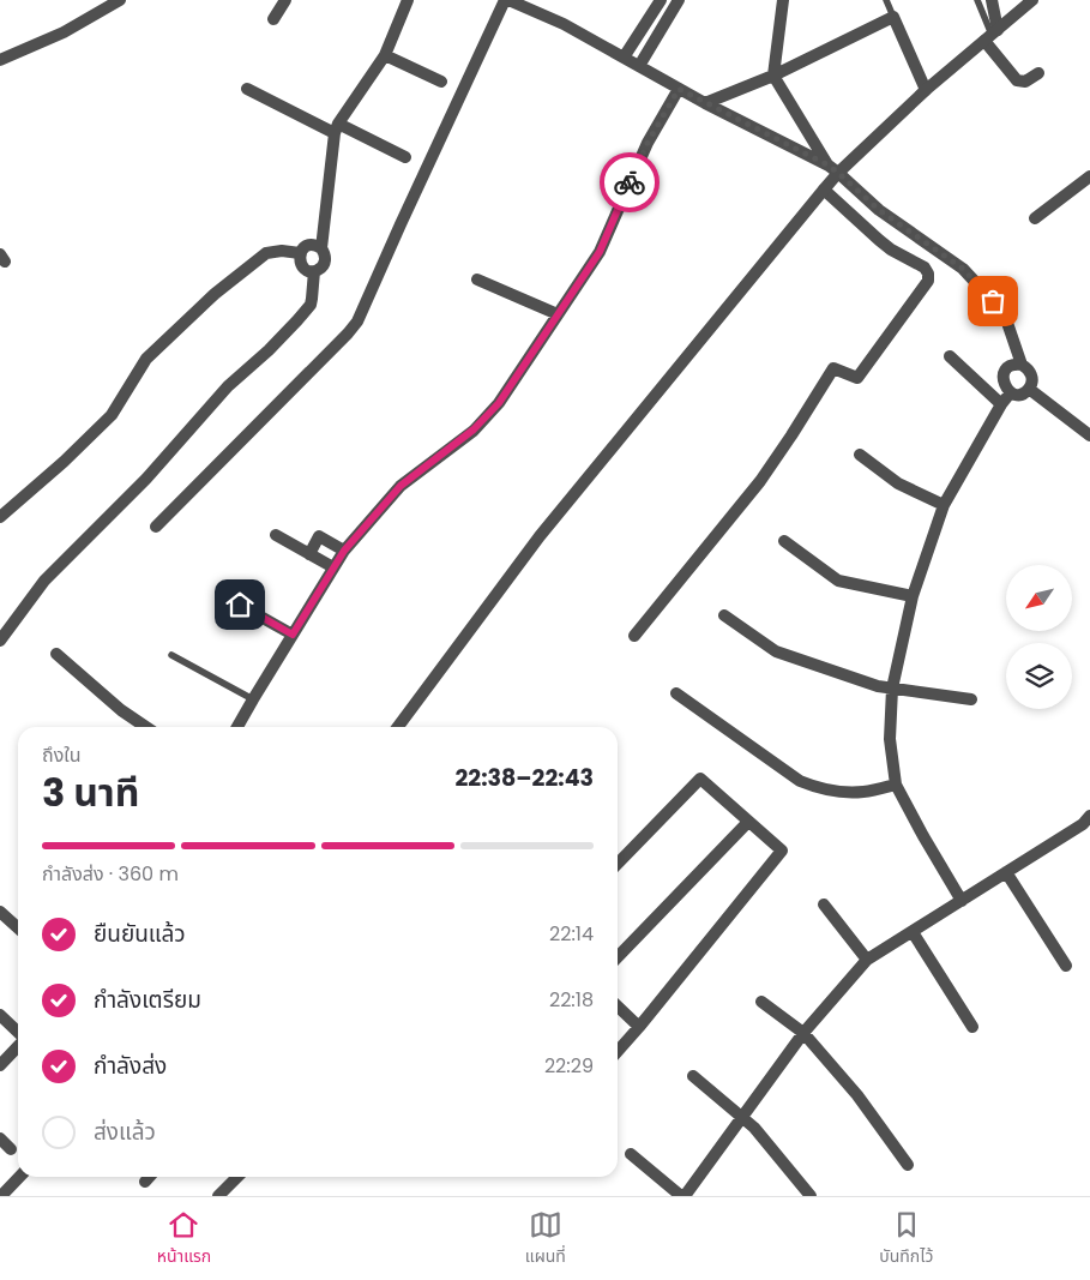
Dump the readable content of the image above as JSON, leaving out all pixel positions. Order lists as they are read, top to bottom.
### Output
{
  "north": "bottom left",
  "page": {
    "heading": ["3 นาที", "ถึงใน", "22:38–22:43"],
    "bar": "กำลังส่ง · 360 m",
    "list": [
      ["ยืนยันแล้ว", "22:14"],
      ["กำลังเตรียม", "22:18"],
      ["กำลังส่ง", "22:29"],
      "ส่งแล้ว"
    ],
    "tabs": ["หน้าแรก", "แผนที่", "บันทึกไว้"]
  }
}
